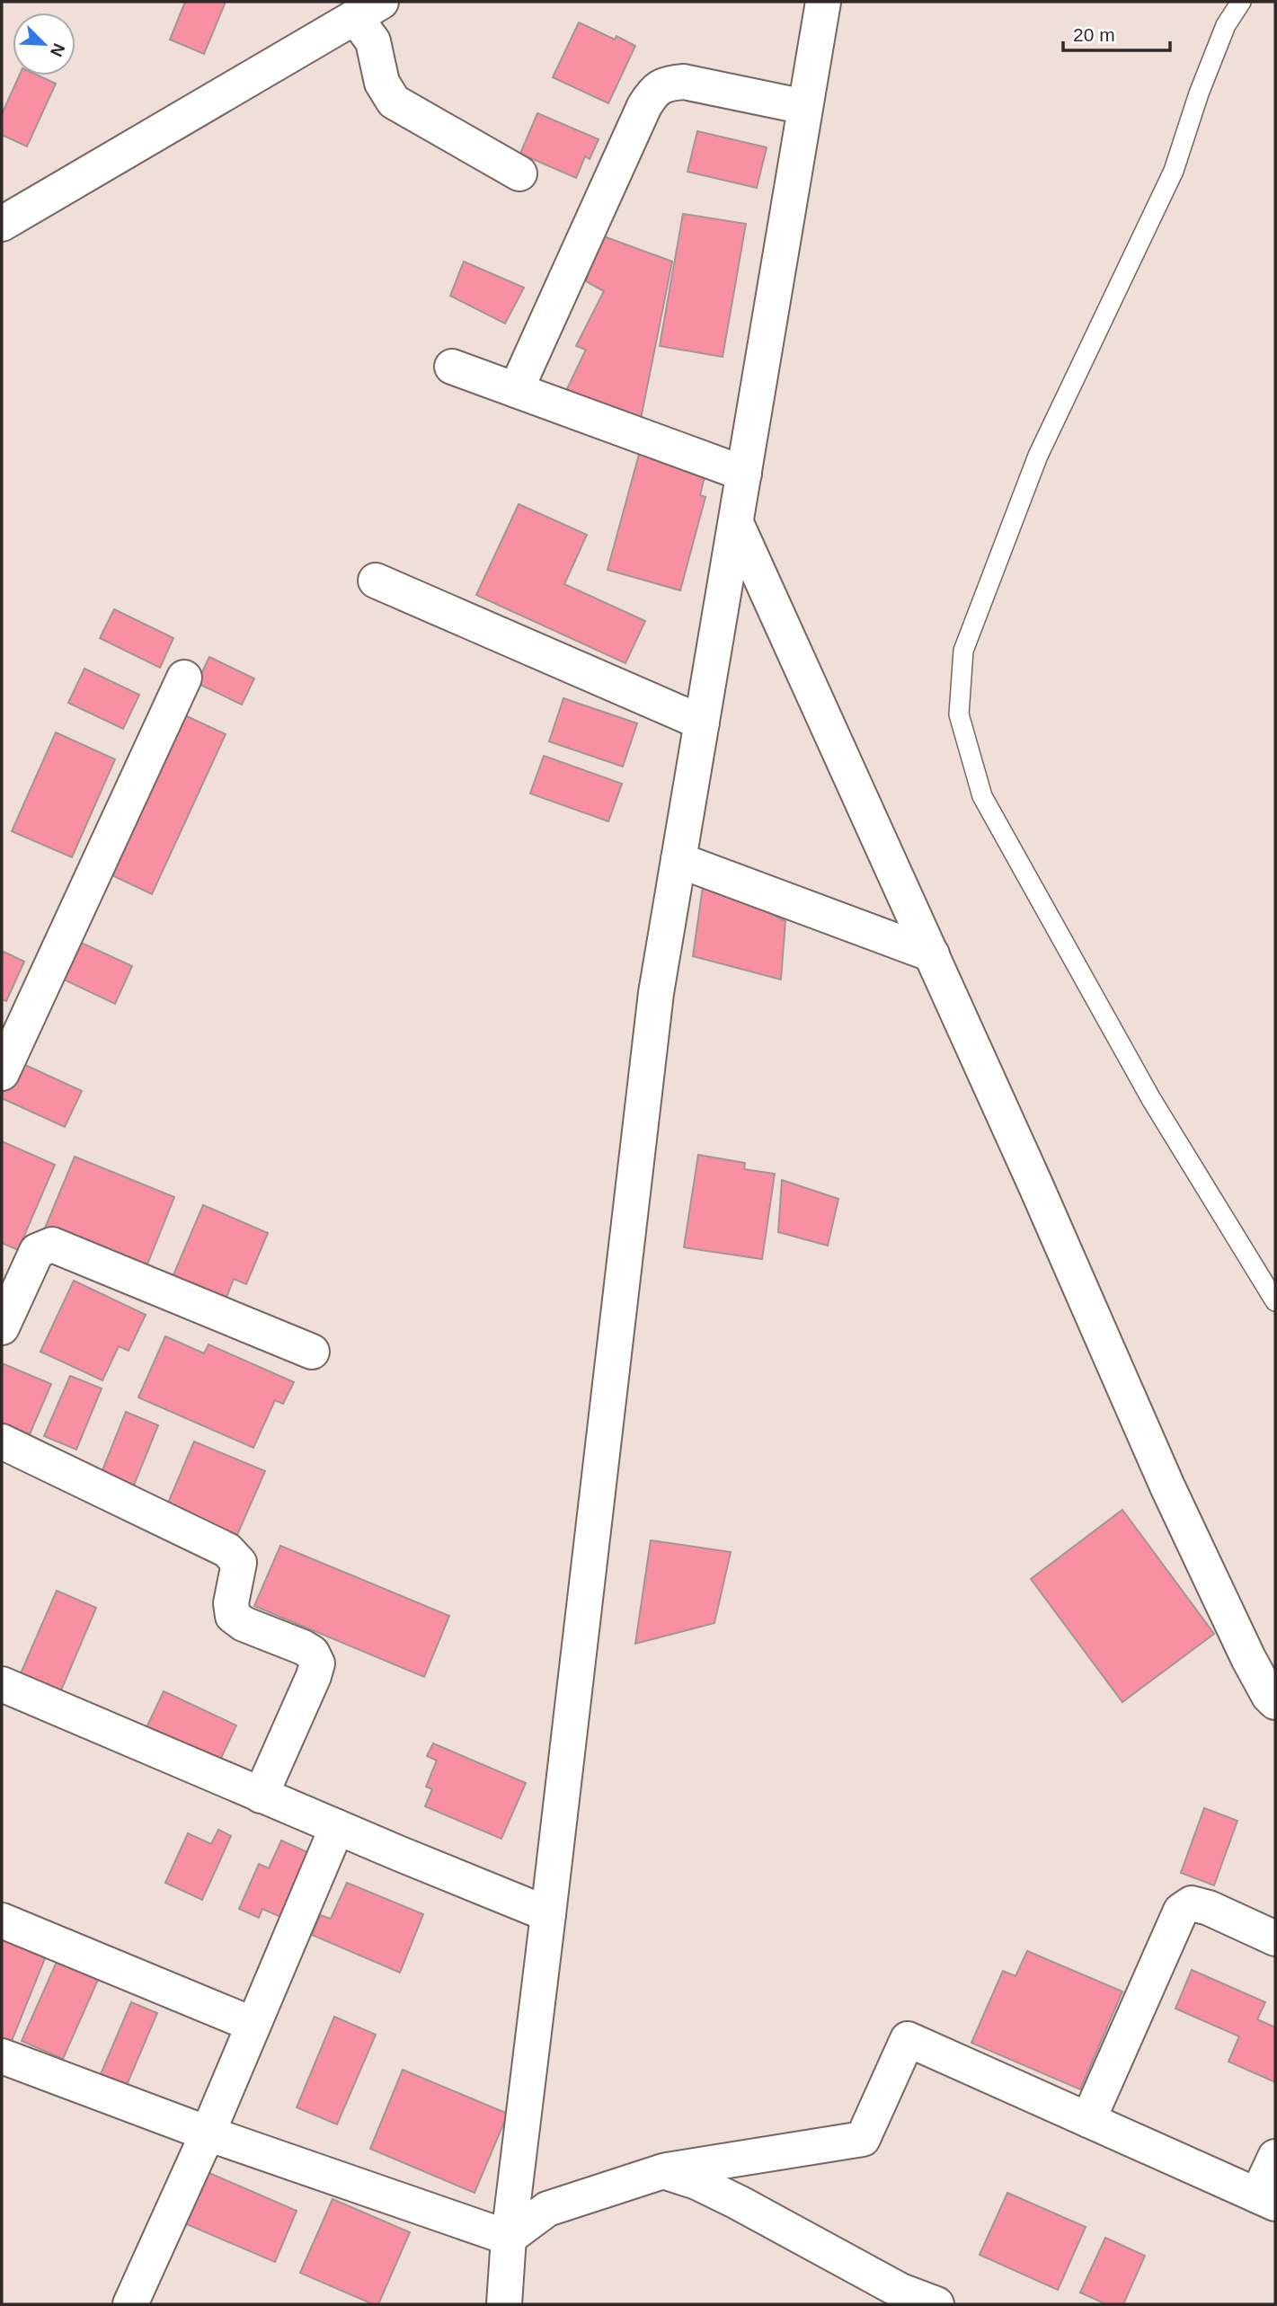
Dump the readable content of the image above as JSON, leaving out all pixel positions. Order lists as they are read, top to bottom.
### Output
{
  "scale_bar": "20 m",
  "north": "bottom right"
}
